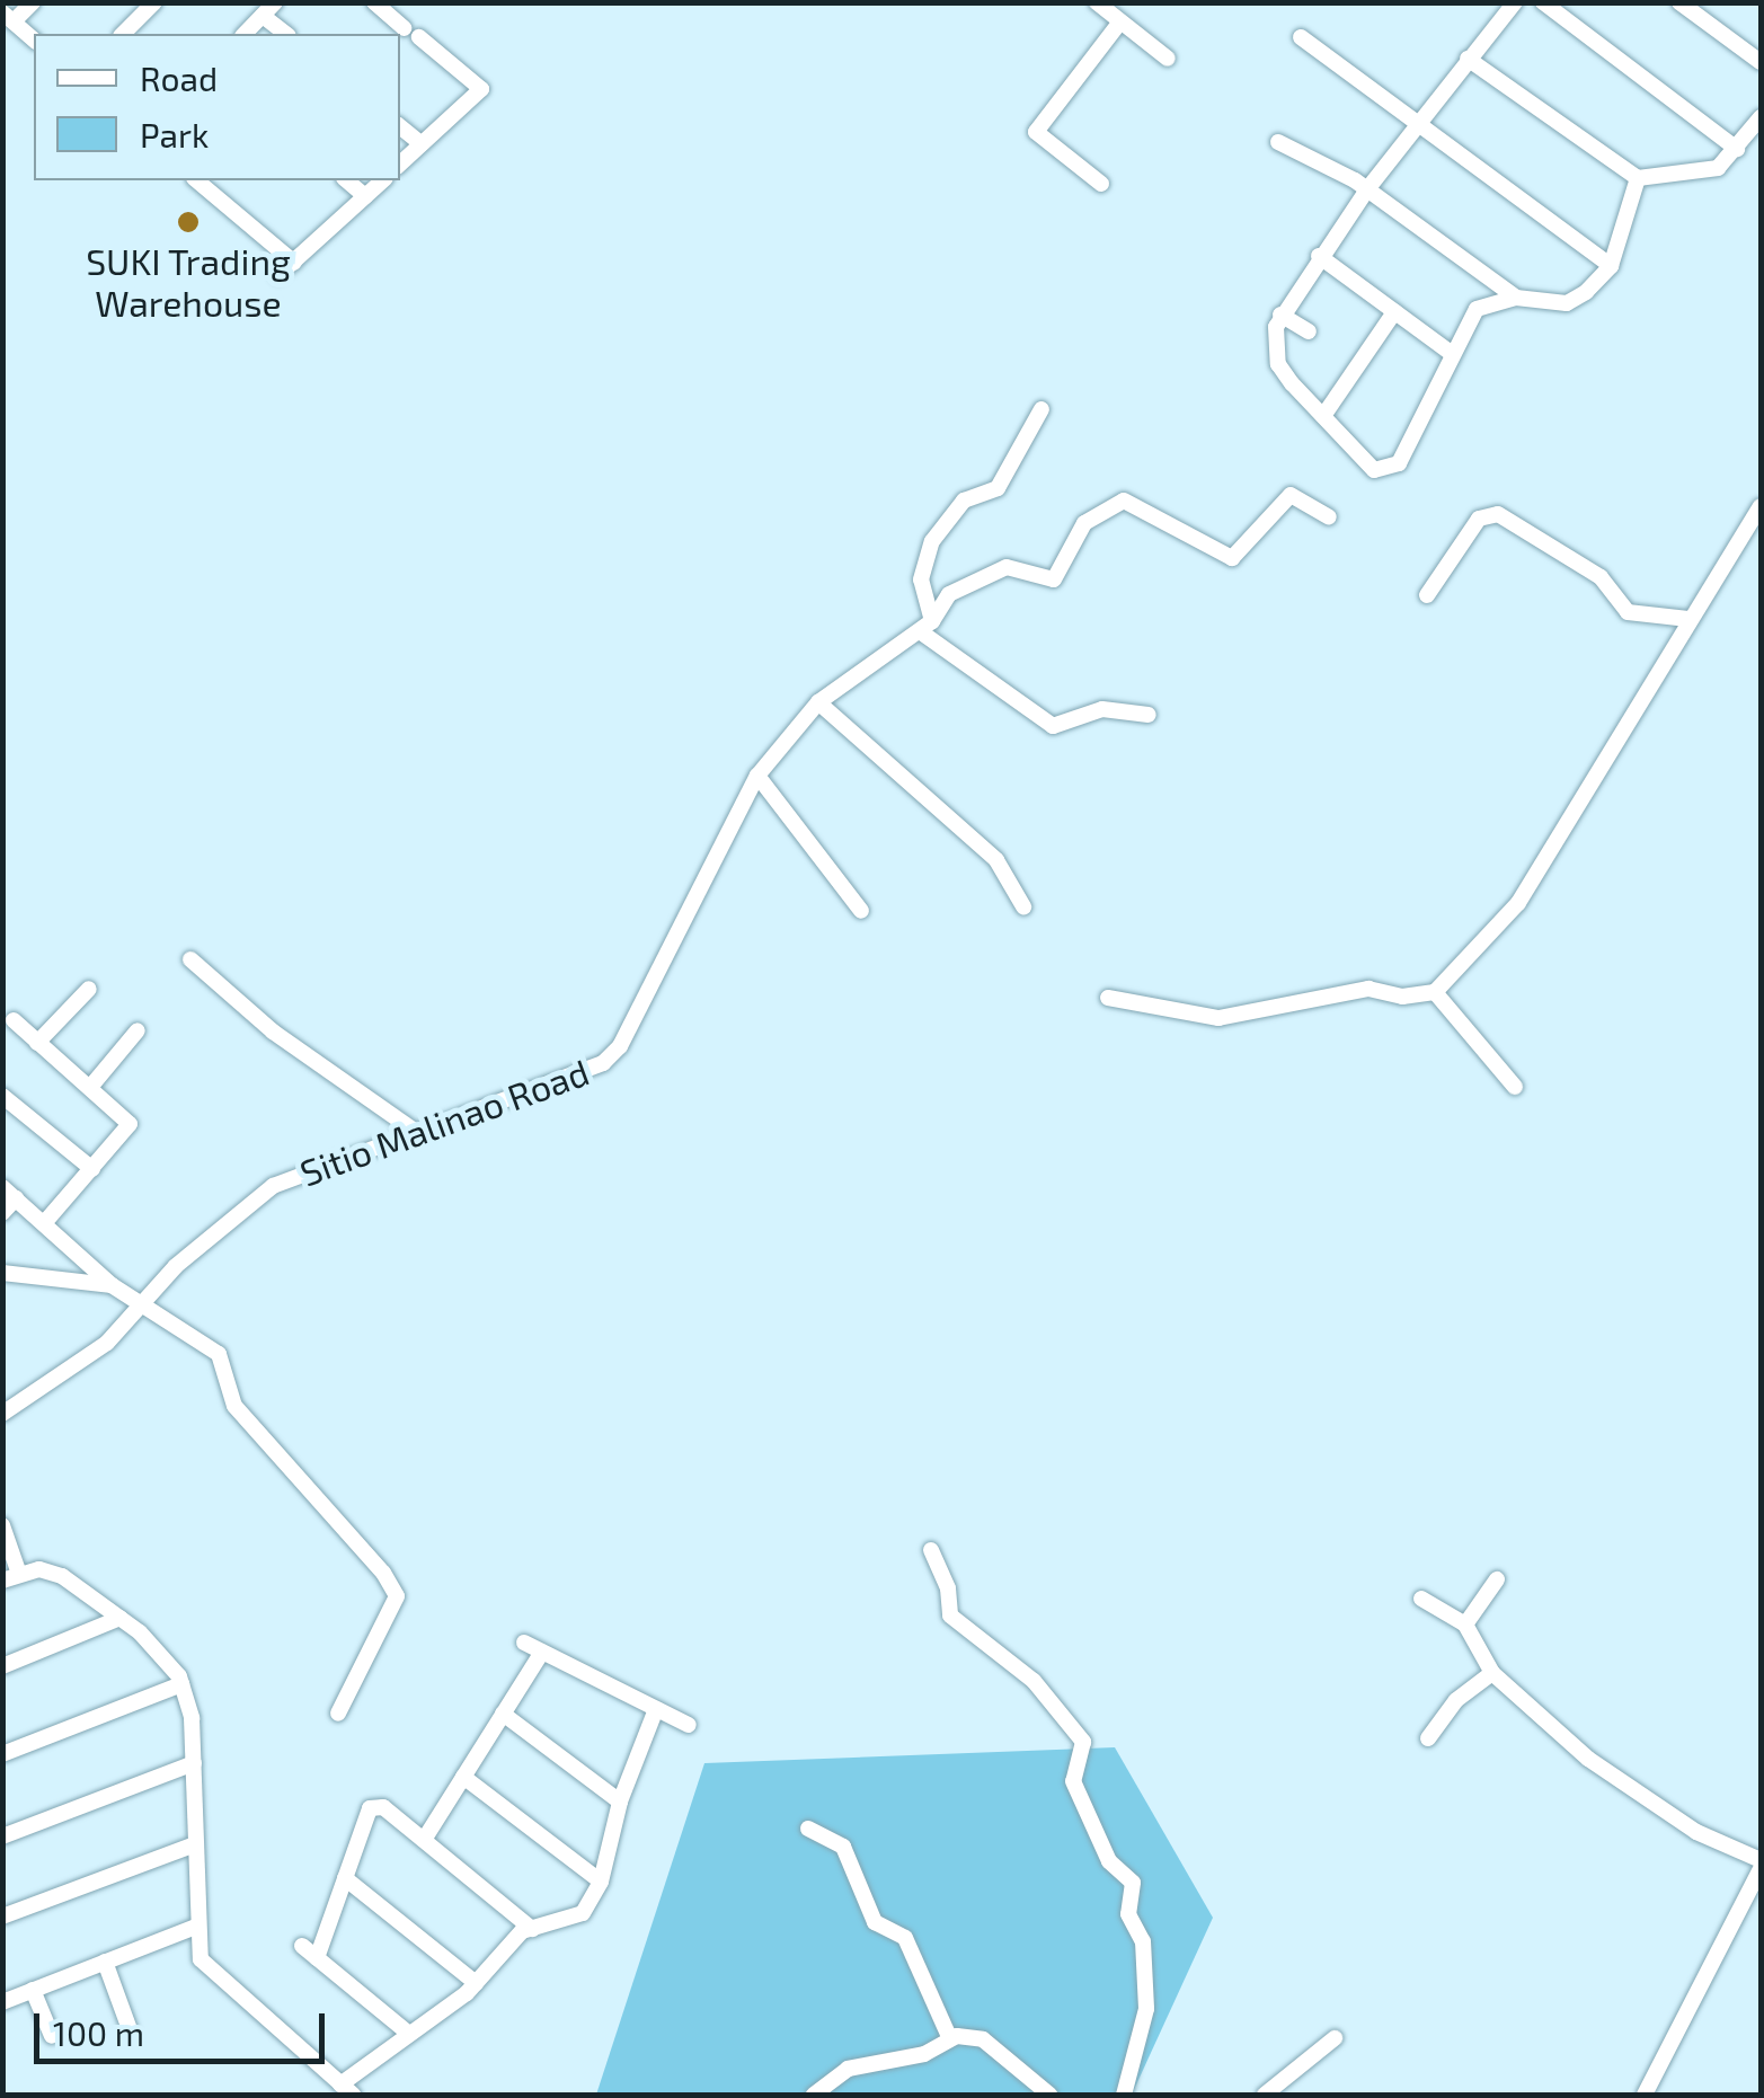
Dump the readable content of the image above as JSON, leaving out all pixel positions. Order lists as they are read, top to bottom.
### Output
{
  "streets": {
    "street": ["Sitio Malinao Road"]
  },
  "places": ["SUKI Trading Warehouse"],
  "legend": ["Road", "Park"],
  "scale_bar": "100 m"
}
